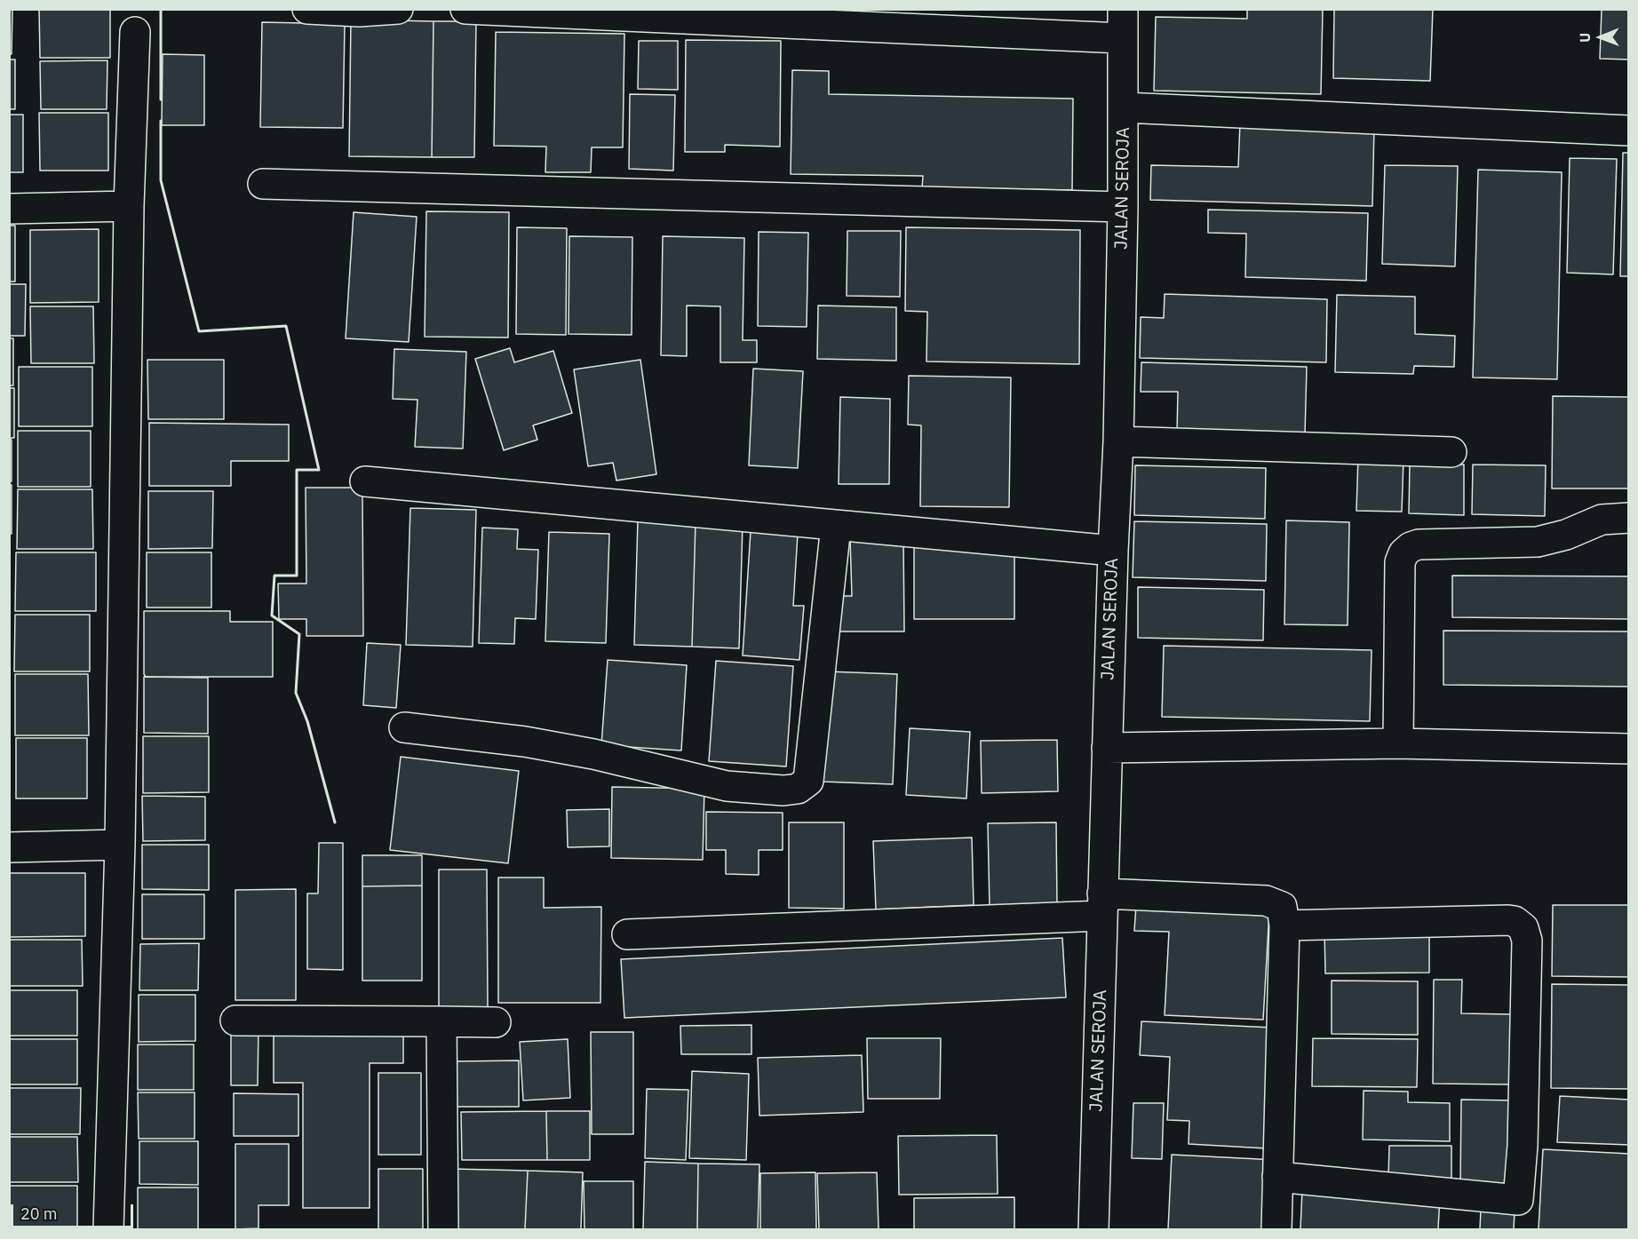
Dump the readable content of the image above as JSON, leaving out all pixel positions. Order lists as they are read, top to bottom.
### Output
{
  "streets": {
    "street": ["JALAN SEROJA"]
  },
  "scale_bar": "20 m",
  "north": "left"
}
